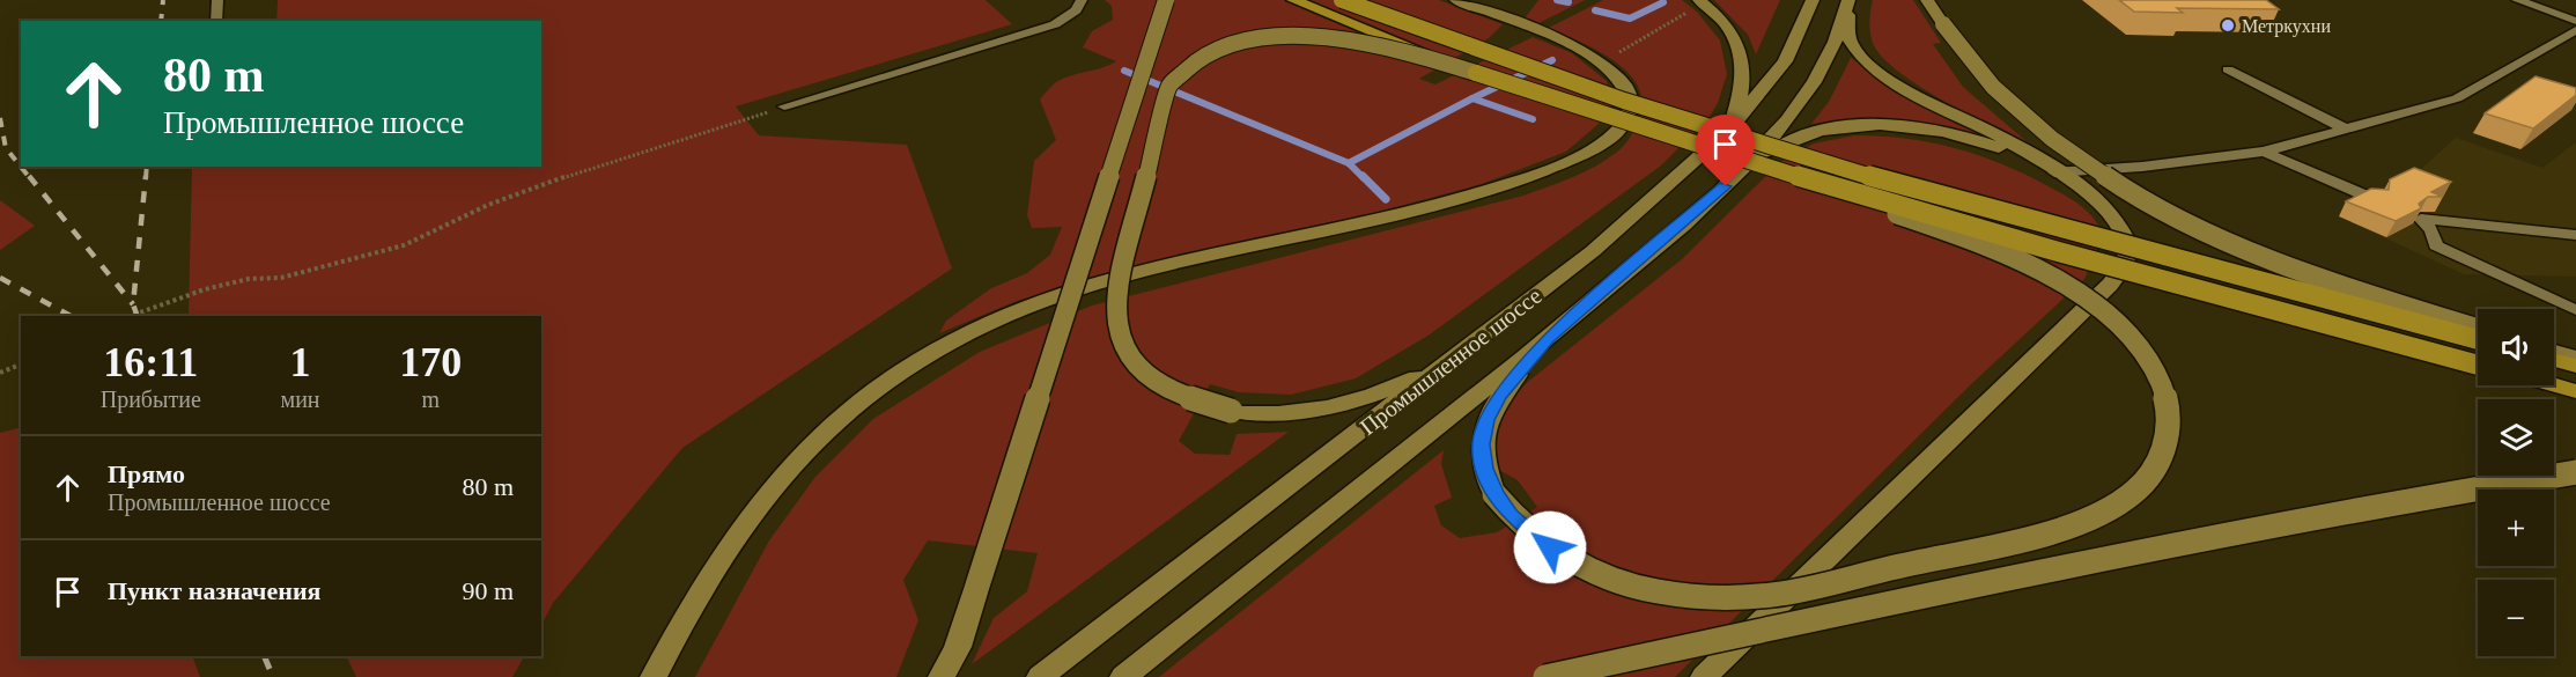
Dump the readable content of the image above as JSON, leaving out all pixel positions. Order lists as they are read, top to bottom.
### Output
{
  "streets": {
    "main road": ["Промышленное шоссе"]
  },
  "places": ["Метркухни"],
  "page": {
    "turn": ["80 m", "Промышленное шоссе"],
    "map_buttons": ["+", "−"],
    "eta": [
      "16:11",
      "Прибытие",
      "1",
      "мин",
      "170",
      "m"
    ],
    "list": [
      {
        "name": "Прямо",
        "note": "Промышленное шоссе",
        "value": "80 m"
      },
      {
        "name": "Пункт назначения",
        "value": "90 m"
      }
    ]
  }
}
